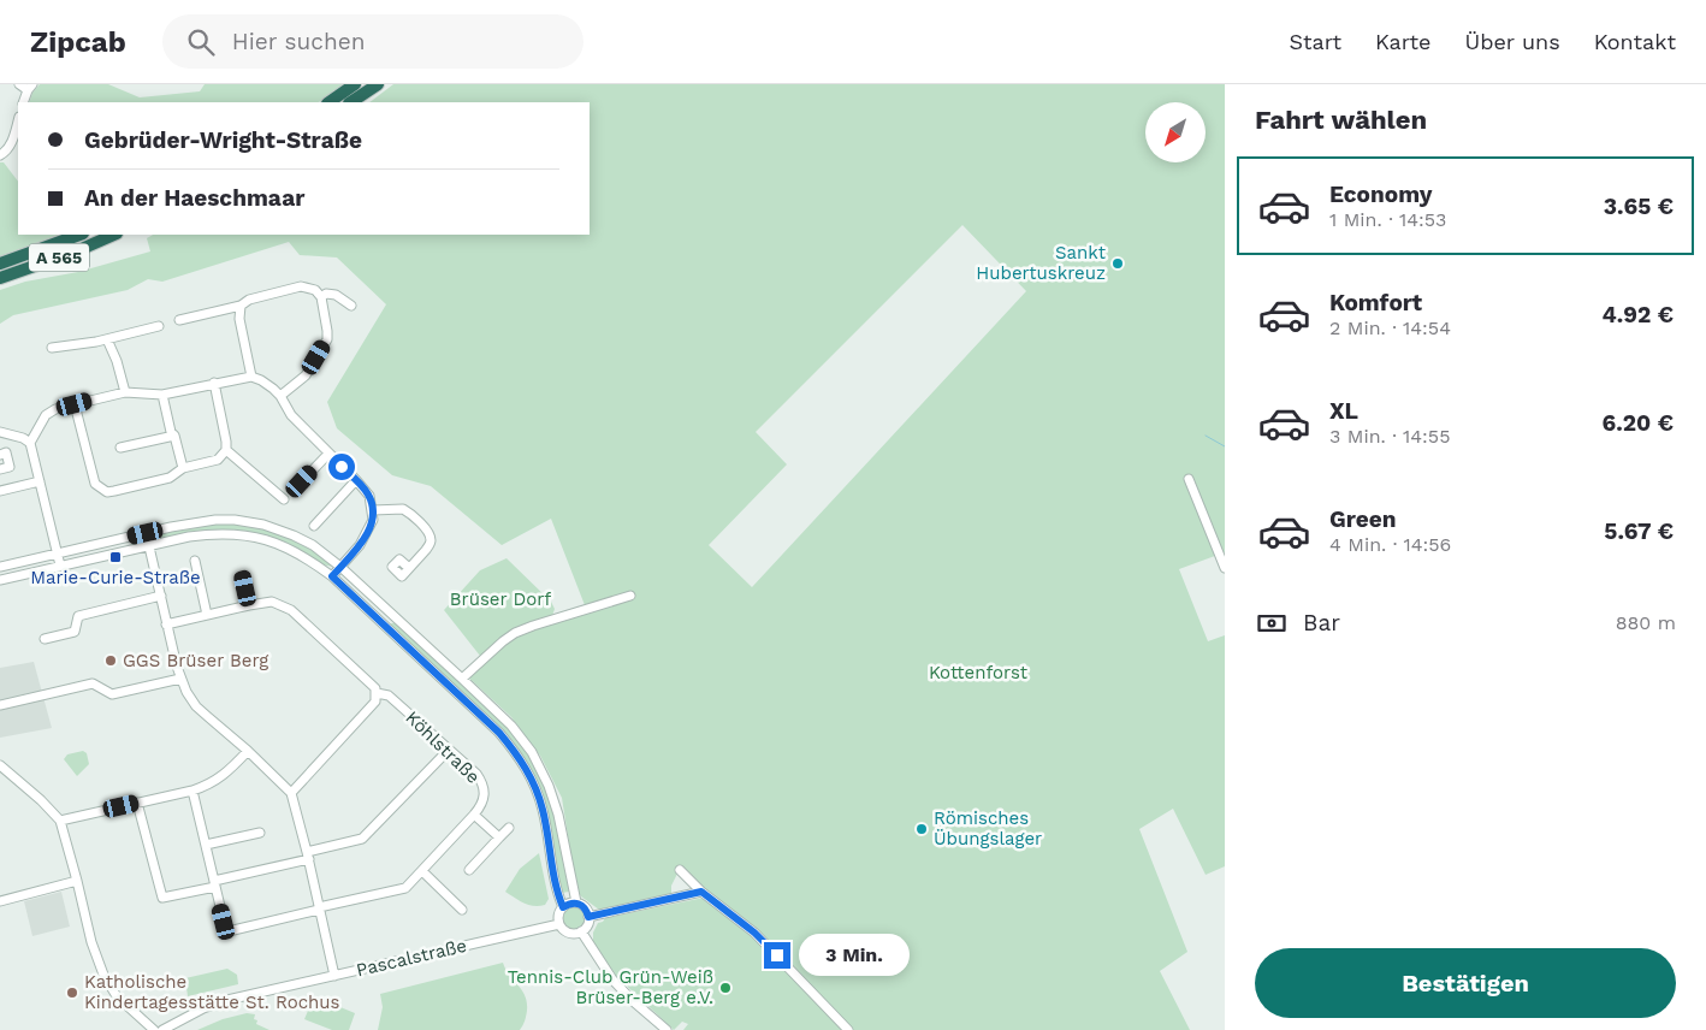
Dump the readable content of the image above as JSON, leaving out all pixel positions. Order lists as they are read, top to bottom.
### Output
{
  "streets": {
    "highway": ["A 565"],
    "street": ["Köhlstraße", "Pascalstraße"]
  },
  "parks": ["Brüser Dorf", "Kottenforst"],
  "places": {
    "other": [
      "Sankt Hubertuskreuz",
      "GGS Brüser Berg",
      "Römisches Übungslager",
      "Tennis-Club Grün-Weiß Brüser-Berg e.V.",
      "Katholische Kindertagesstätte St. Rochus"
    ],
    "transit": ["Marie-Curie-Straße"]
  },
  "north": "bottom left",
  "page": {
    "header": "Zipcab",
    "search": "Hier suchen",
    "nav": [
      "Start",
      "Karte",
      "Über uns",
      "Kontakt"
    ],
    "heading": "Fahrt wählen",
    "banner": ["Gebrüder-Wright-Straße", "An der Haeschmaar"],
    "list": [
      {
        "name": "Economy",
        "note": "1 Min. · 14:53",
        "value": "3.65 €"
      },
      {
        "name": "Komfort",
        "note": "2 Min. · 14:54",
        "value": "4.92 €"
      },
      {
        "name": "XL",
        "note": "3 Min. · 14:55",
        "value": "6.20 €"
      },
      {
        "name": "Green",
        "note": "4 Min. · 14:56",
        "value": "5.67 €"
      }
    ],
    "pay": ["Bar", "880 m"],
    "bubble": "3 Min.",
    "buttons": "Bestätigen"
  }
}
